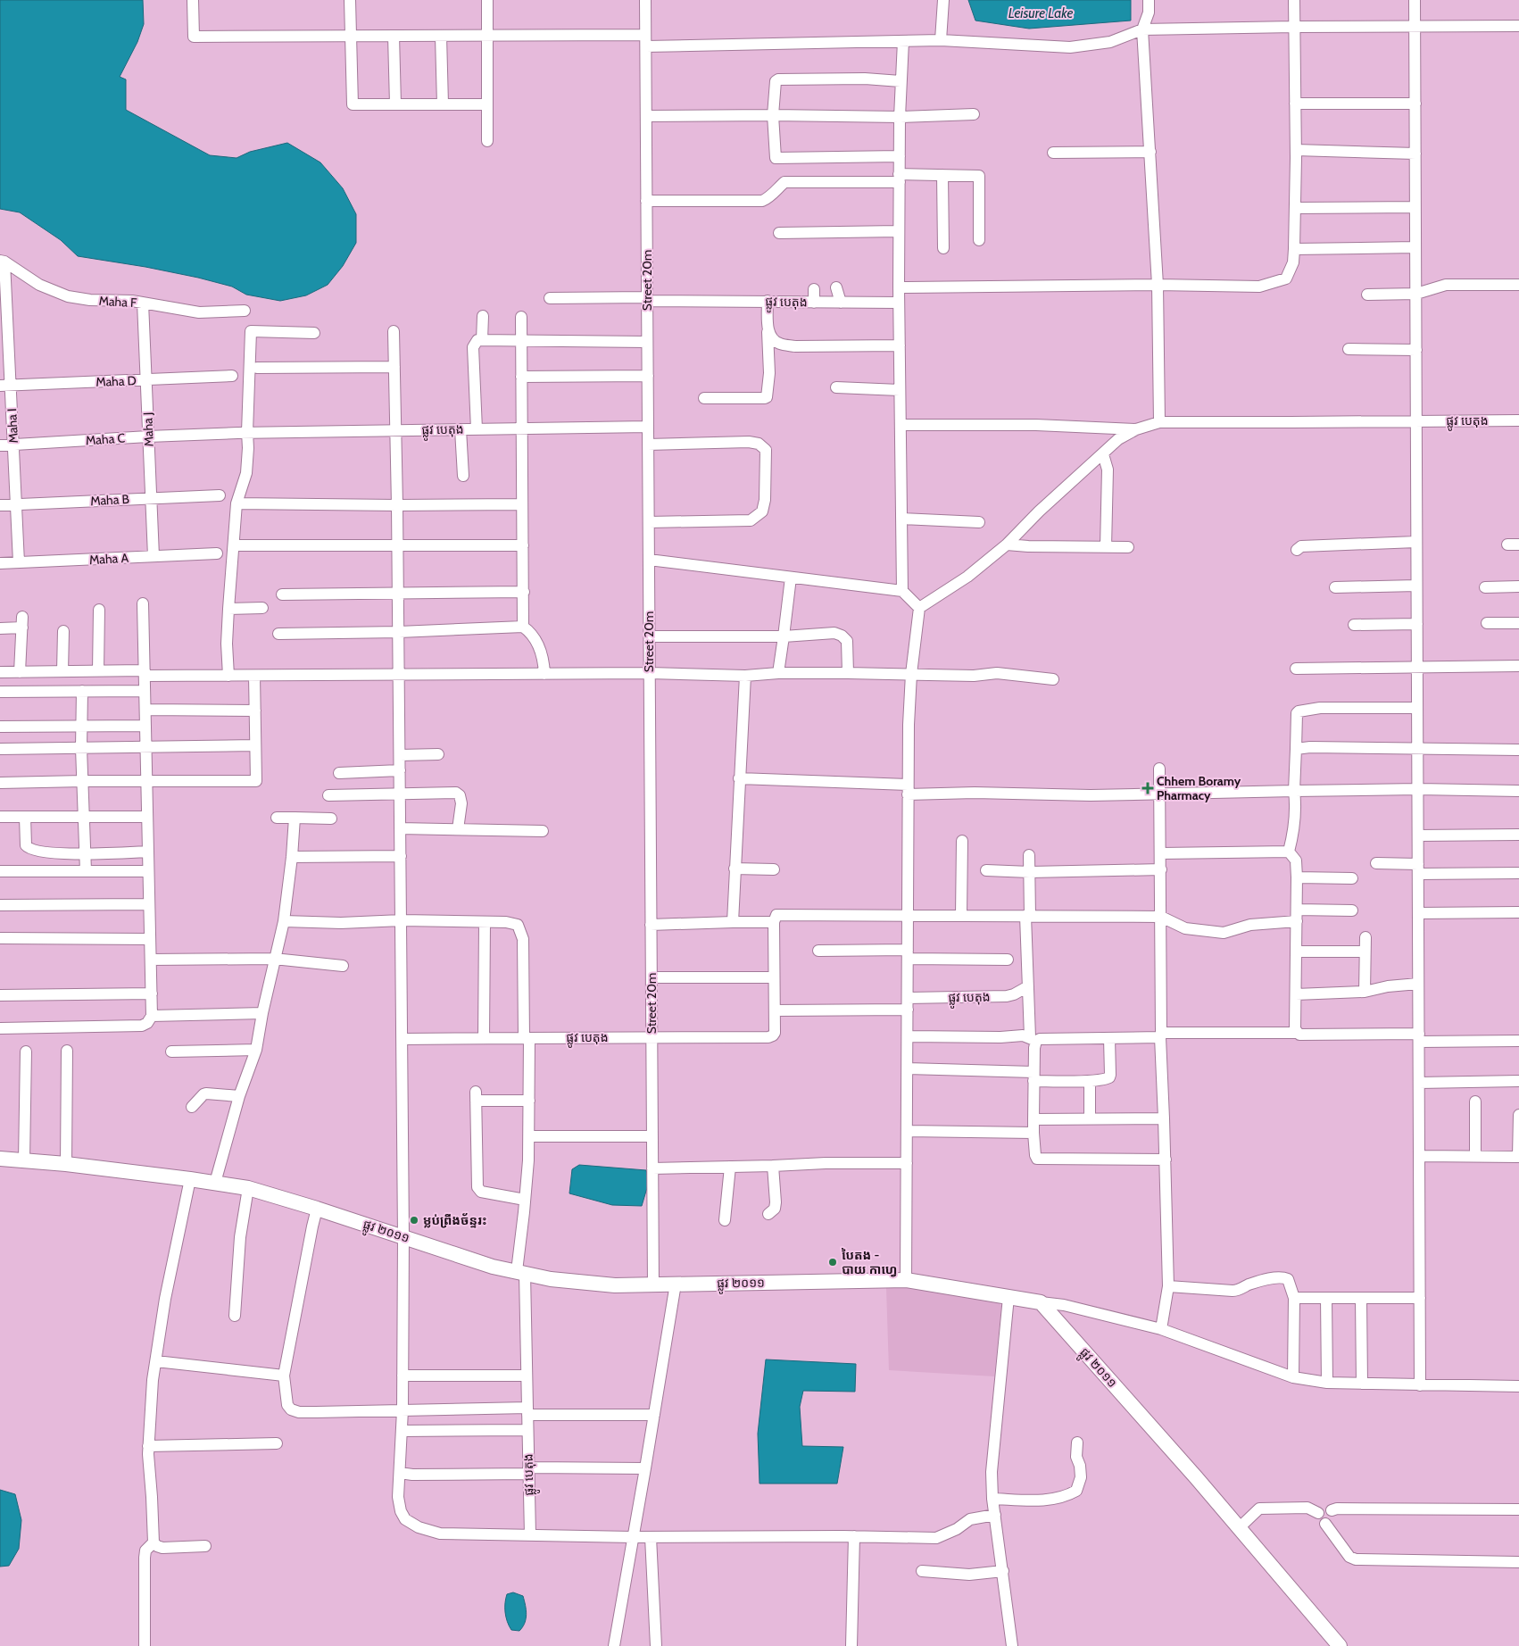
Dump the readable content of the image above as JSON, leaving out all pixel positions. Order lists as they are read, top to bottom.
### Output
{
  "streets": {
    "main road": ["ផ្លូវ ២០១១"],
    "street": [
      "Street 20m",
      "Maha F",
      "ផ្លូវ បេតុង",
      "Maha D",
      "Maha I",
      "Maha J",
      "Maha C",
      "Maha B",
      "Maha A"
    ]
  },
  "crossings": [
    ["Street 20m", "ផ្លូវ បេតុង"],
    ["Street 20m", "ផ្លូវ ២០១១"],
    ["Maha F", "Maha I"],
    ["Maha F", "Maha J"],
    ["ផ្លូវ បេតុង", "Maha C"],
    ["ផ្លូវ បេតុង", "ផ្លូវ ២០១១"],
    ["Maha D", "Maha I"],
    ["Maha D", "Maha J"],
    ["Maha I", "Maha C"],
    ["Maha I", "Maha B"],
    ["Maha I", "Maha A"],
    ["Maha J", "Maha C"],
    ["Maha J", "Maha B"],
    ["Maha J", "Maha A"]
  ],
  "water": ["Leisure Lake"],
  "places": {
    "health": ["Chhem Boramy Pharmacy"],
    "other": ["ម្លប់ព្រីងច័ន្ទរះ", "បៃតង - បាយ កាហ្វេ"]
  }
}
